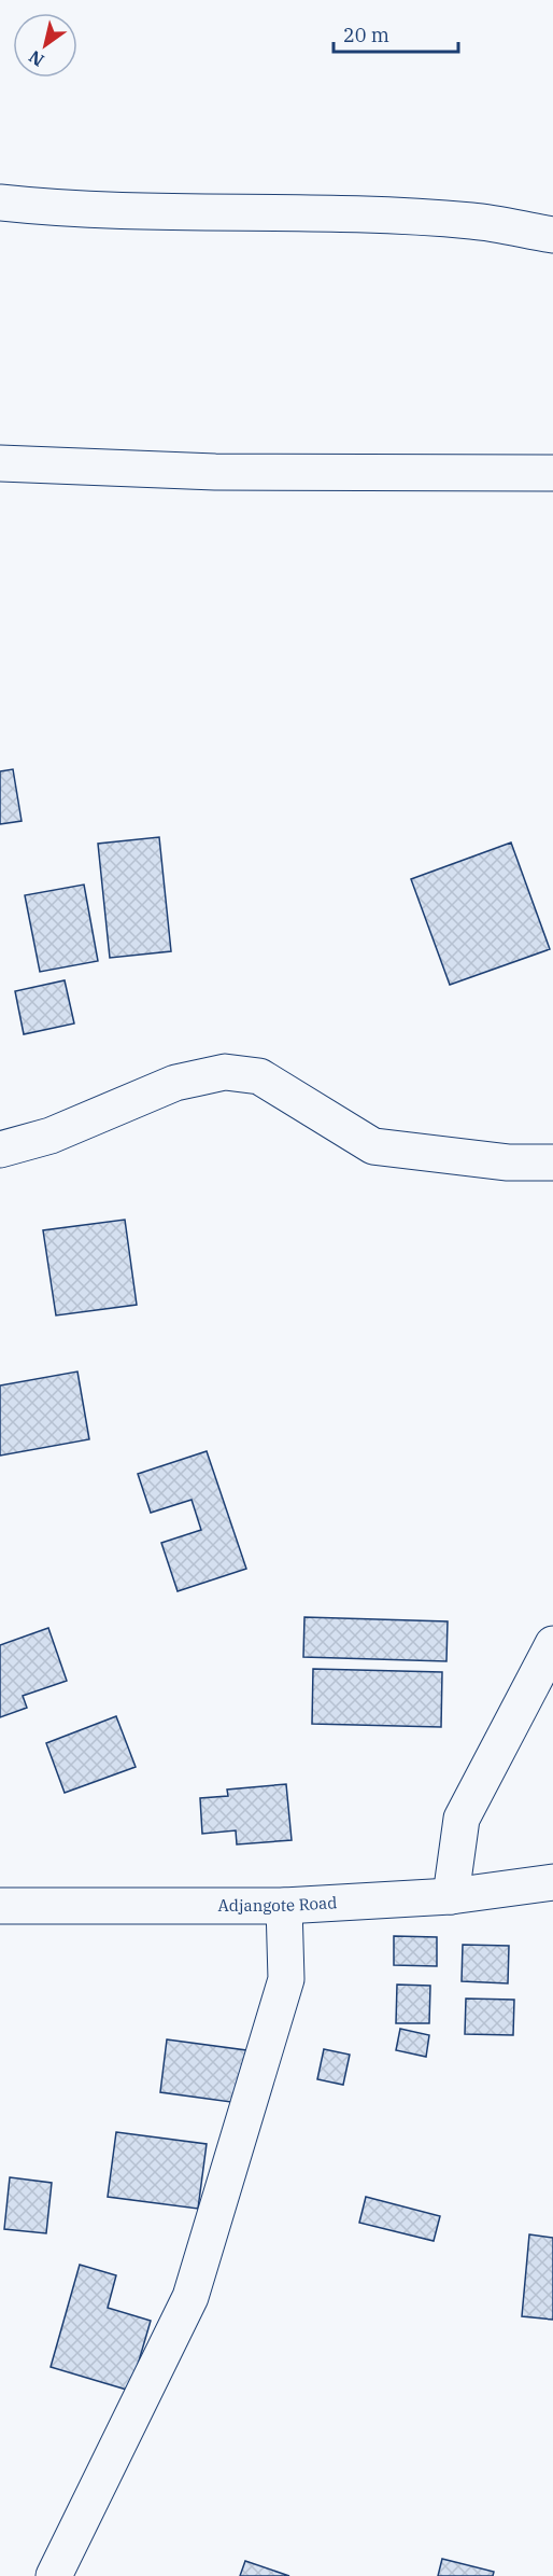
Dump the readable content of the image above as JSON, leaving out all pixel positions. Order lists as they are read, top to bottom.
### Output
{
  "streets": {
    "street": ["Adjangote Road"]
  },
  "scale_bar": "20 m",
  "north": "bottom left"
}
